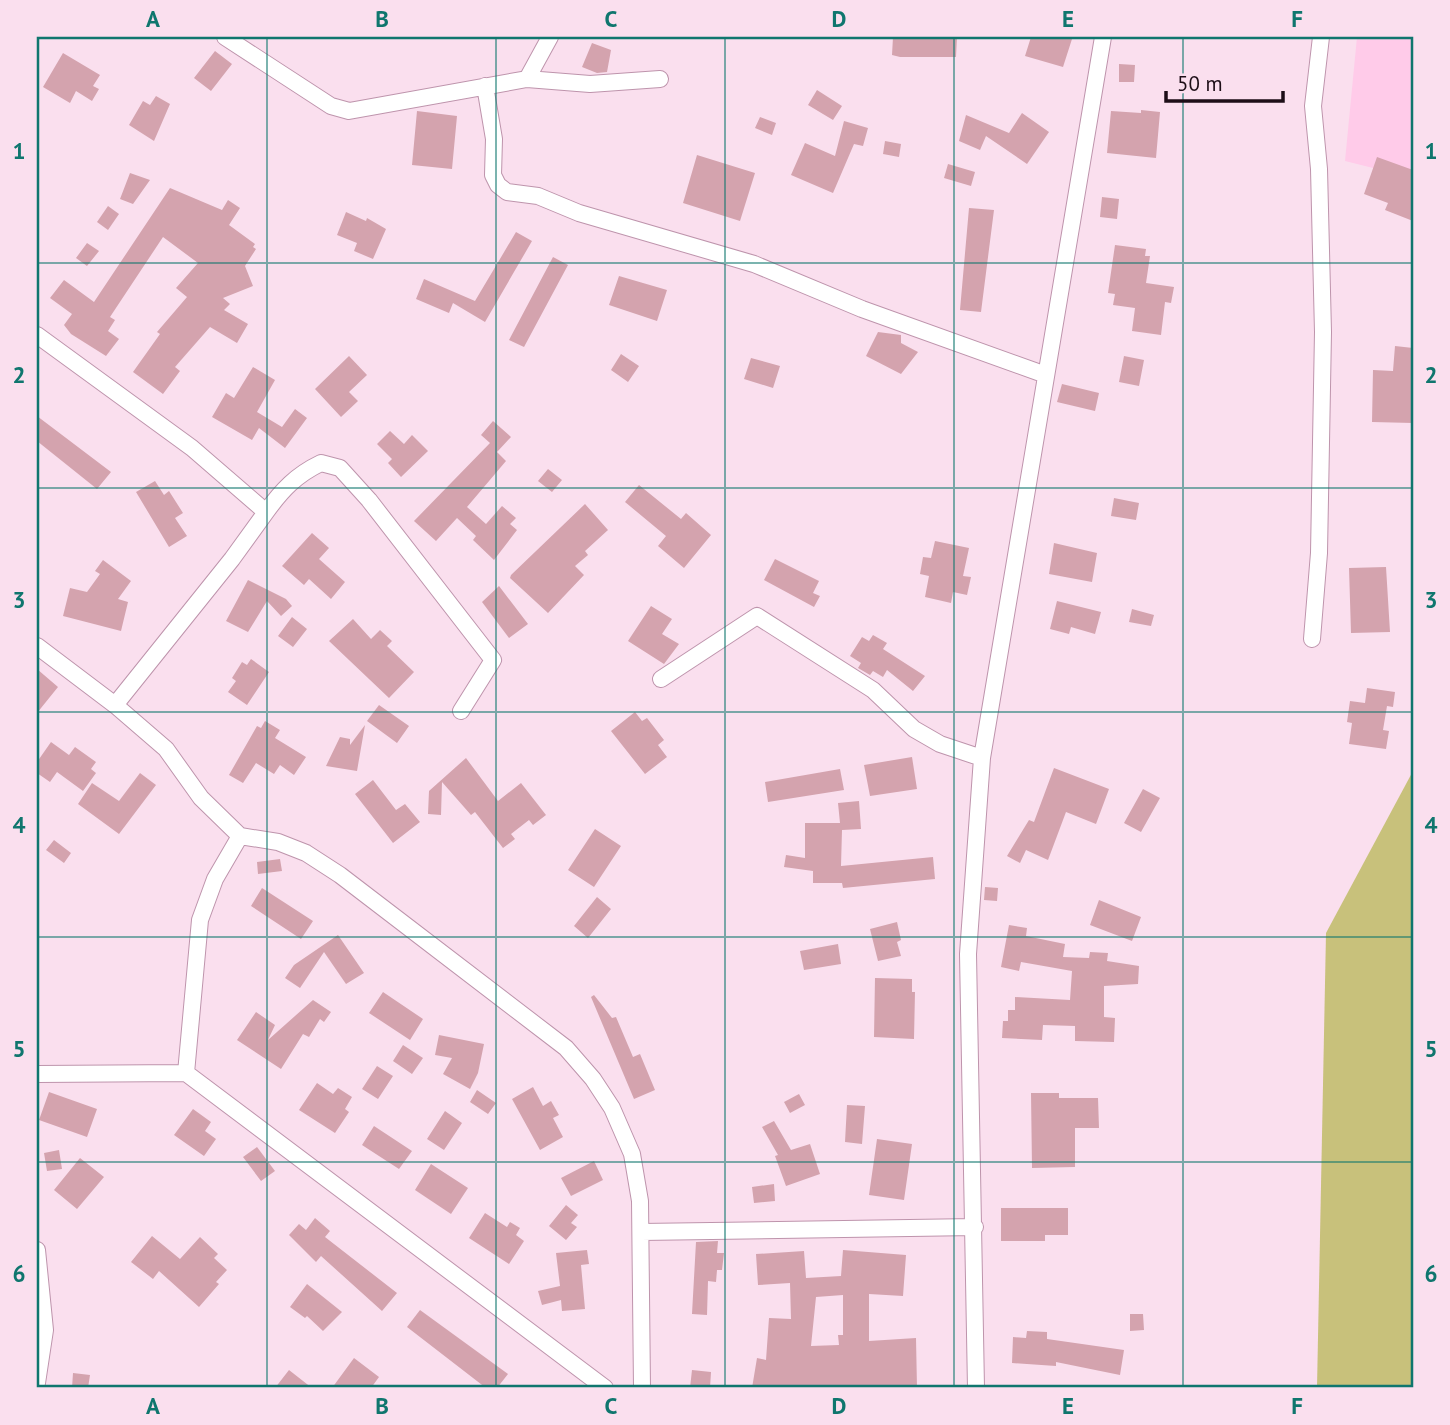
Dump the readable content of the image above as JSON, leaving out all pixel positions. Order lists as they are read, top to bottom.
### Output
{
  "scale_bar": "50 m",
  "grid": {
    "columns": [
      "A",
      "B",
      "C",
      "D",
      "E",
      "F"
    ],
    "rows": [
      "1",
      "2",
      "3",
      "4",
      "5",
      "6"
    ]
  }
}
